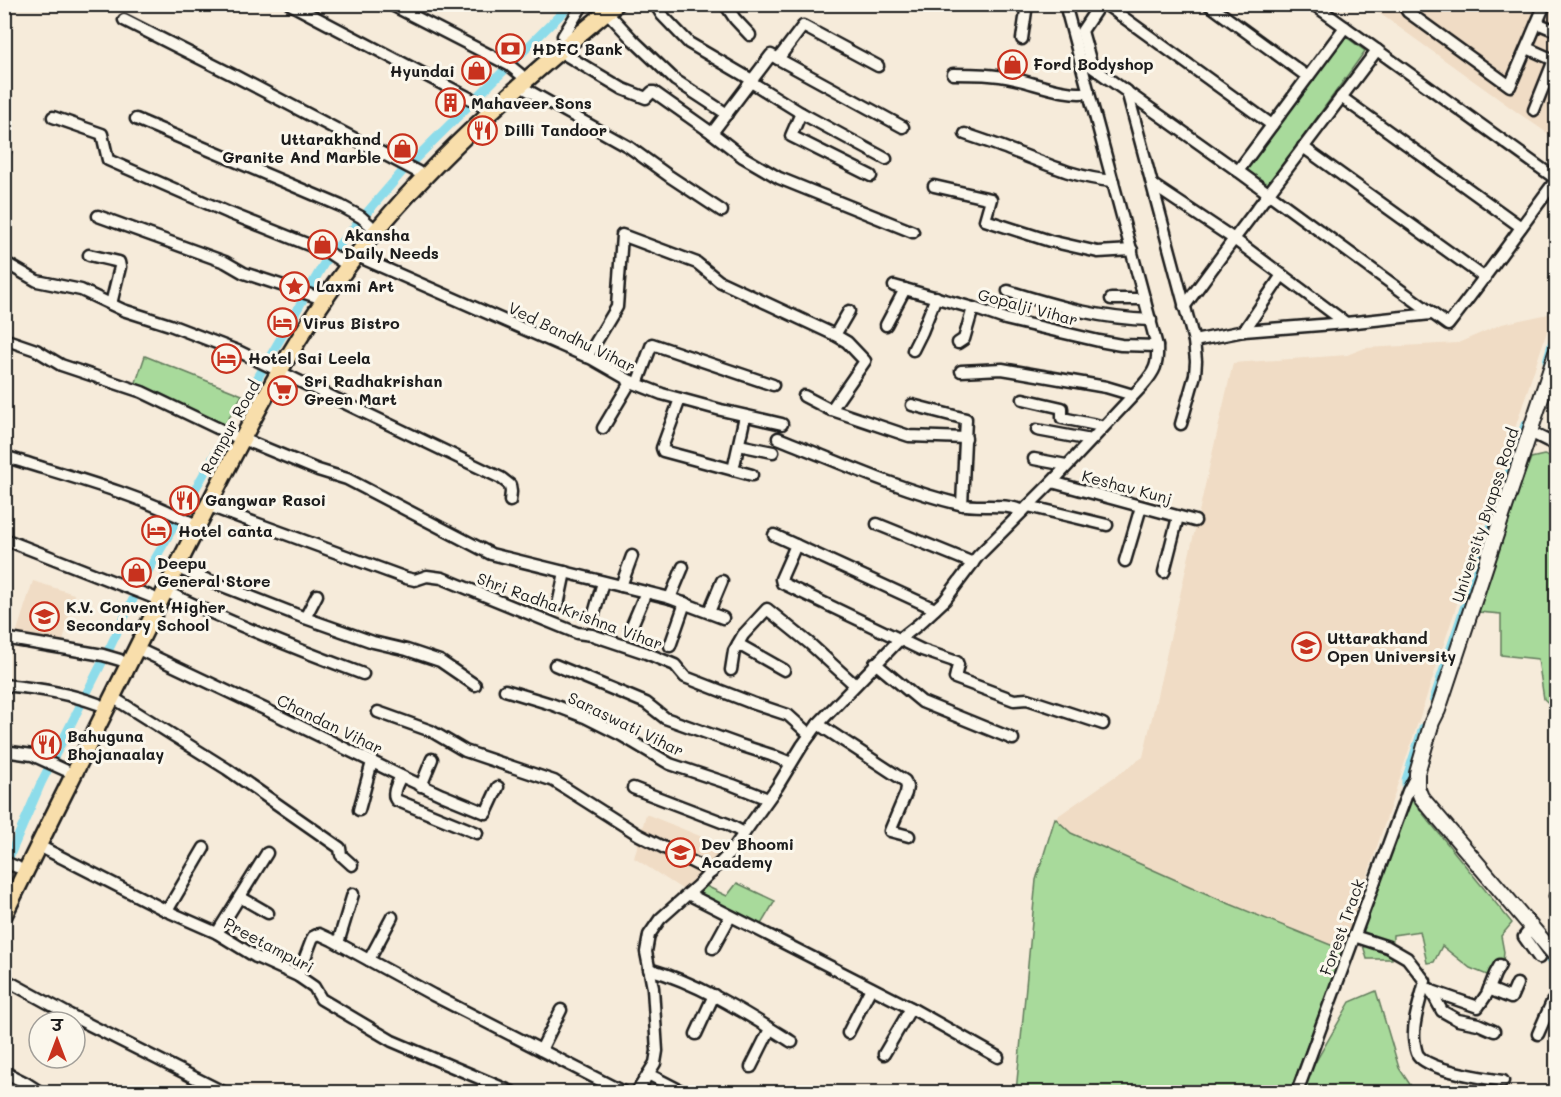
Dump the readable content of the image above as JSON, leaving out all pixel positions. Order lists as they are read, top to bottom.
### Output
{
  "streets": {
    "main road": ["Rampur Road", "University Byapss Road"],
    "street": [
      "Gopalji Vihar",
      "Ved Bandhu Vihar",
      "Keshav Kunj",
      "Shri Radha Krishna Vihar",
      "Chandan Vihar",
      "Saraswati Vihar",
      "Forest Track",
      "Preetampuri"
    ]
  },
  "crossings": [
    ["Ved Bandhu Vihar", "Rampur Road"],
    ["Rampur Road", "Shri Radha Krishna Vihar"],
    ["Rampur Road", "Chandan Vihar"],
    ["Rampur Road", "Preetampuri"],
    ["University Byapss Road", "Forest Track"]
  ],
  "places": {
    "bank": ["HDFC Bank"],
    "shop": [
      "Ford Bodyshop",
      "Hyundai",
      "Uttarakhand Granite And Marble",
      "Akansha Daily Needs",
      "Deepu General Store"
    ],
    "building": ["Mahaveer Sons"],
    "restaurant": ["Dilli Tandoor", "Gangwar Rasoi", "Bahuguna Bhojanaalay"],
    "place": ["Laxmi Art"],
    "hotel": ["Virus Bistro", "Hotel Sai Leela", "Hotel canta"],
    "supermarket": ["Sri Radhakrishan Green Mart"],
    "school or university": ["K.V. Convent Higher Secondary School", "Uttarakhand Open University", "Dev Bhoomi Academy"]
  },
  "north": "top"
}
